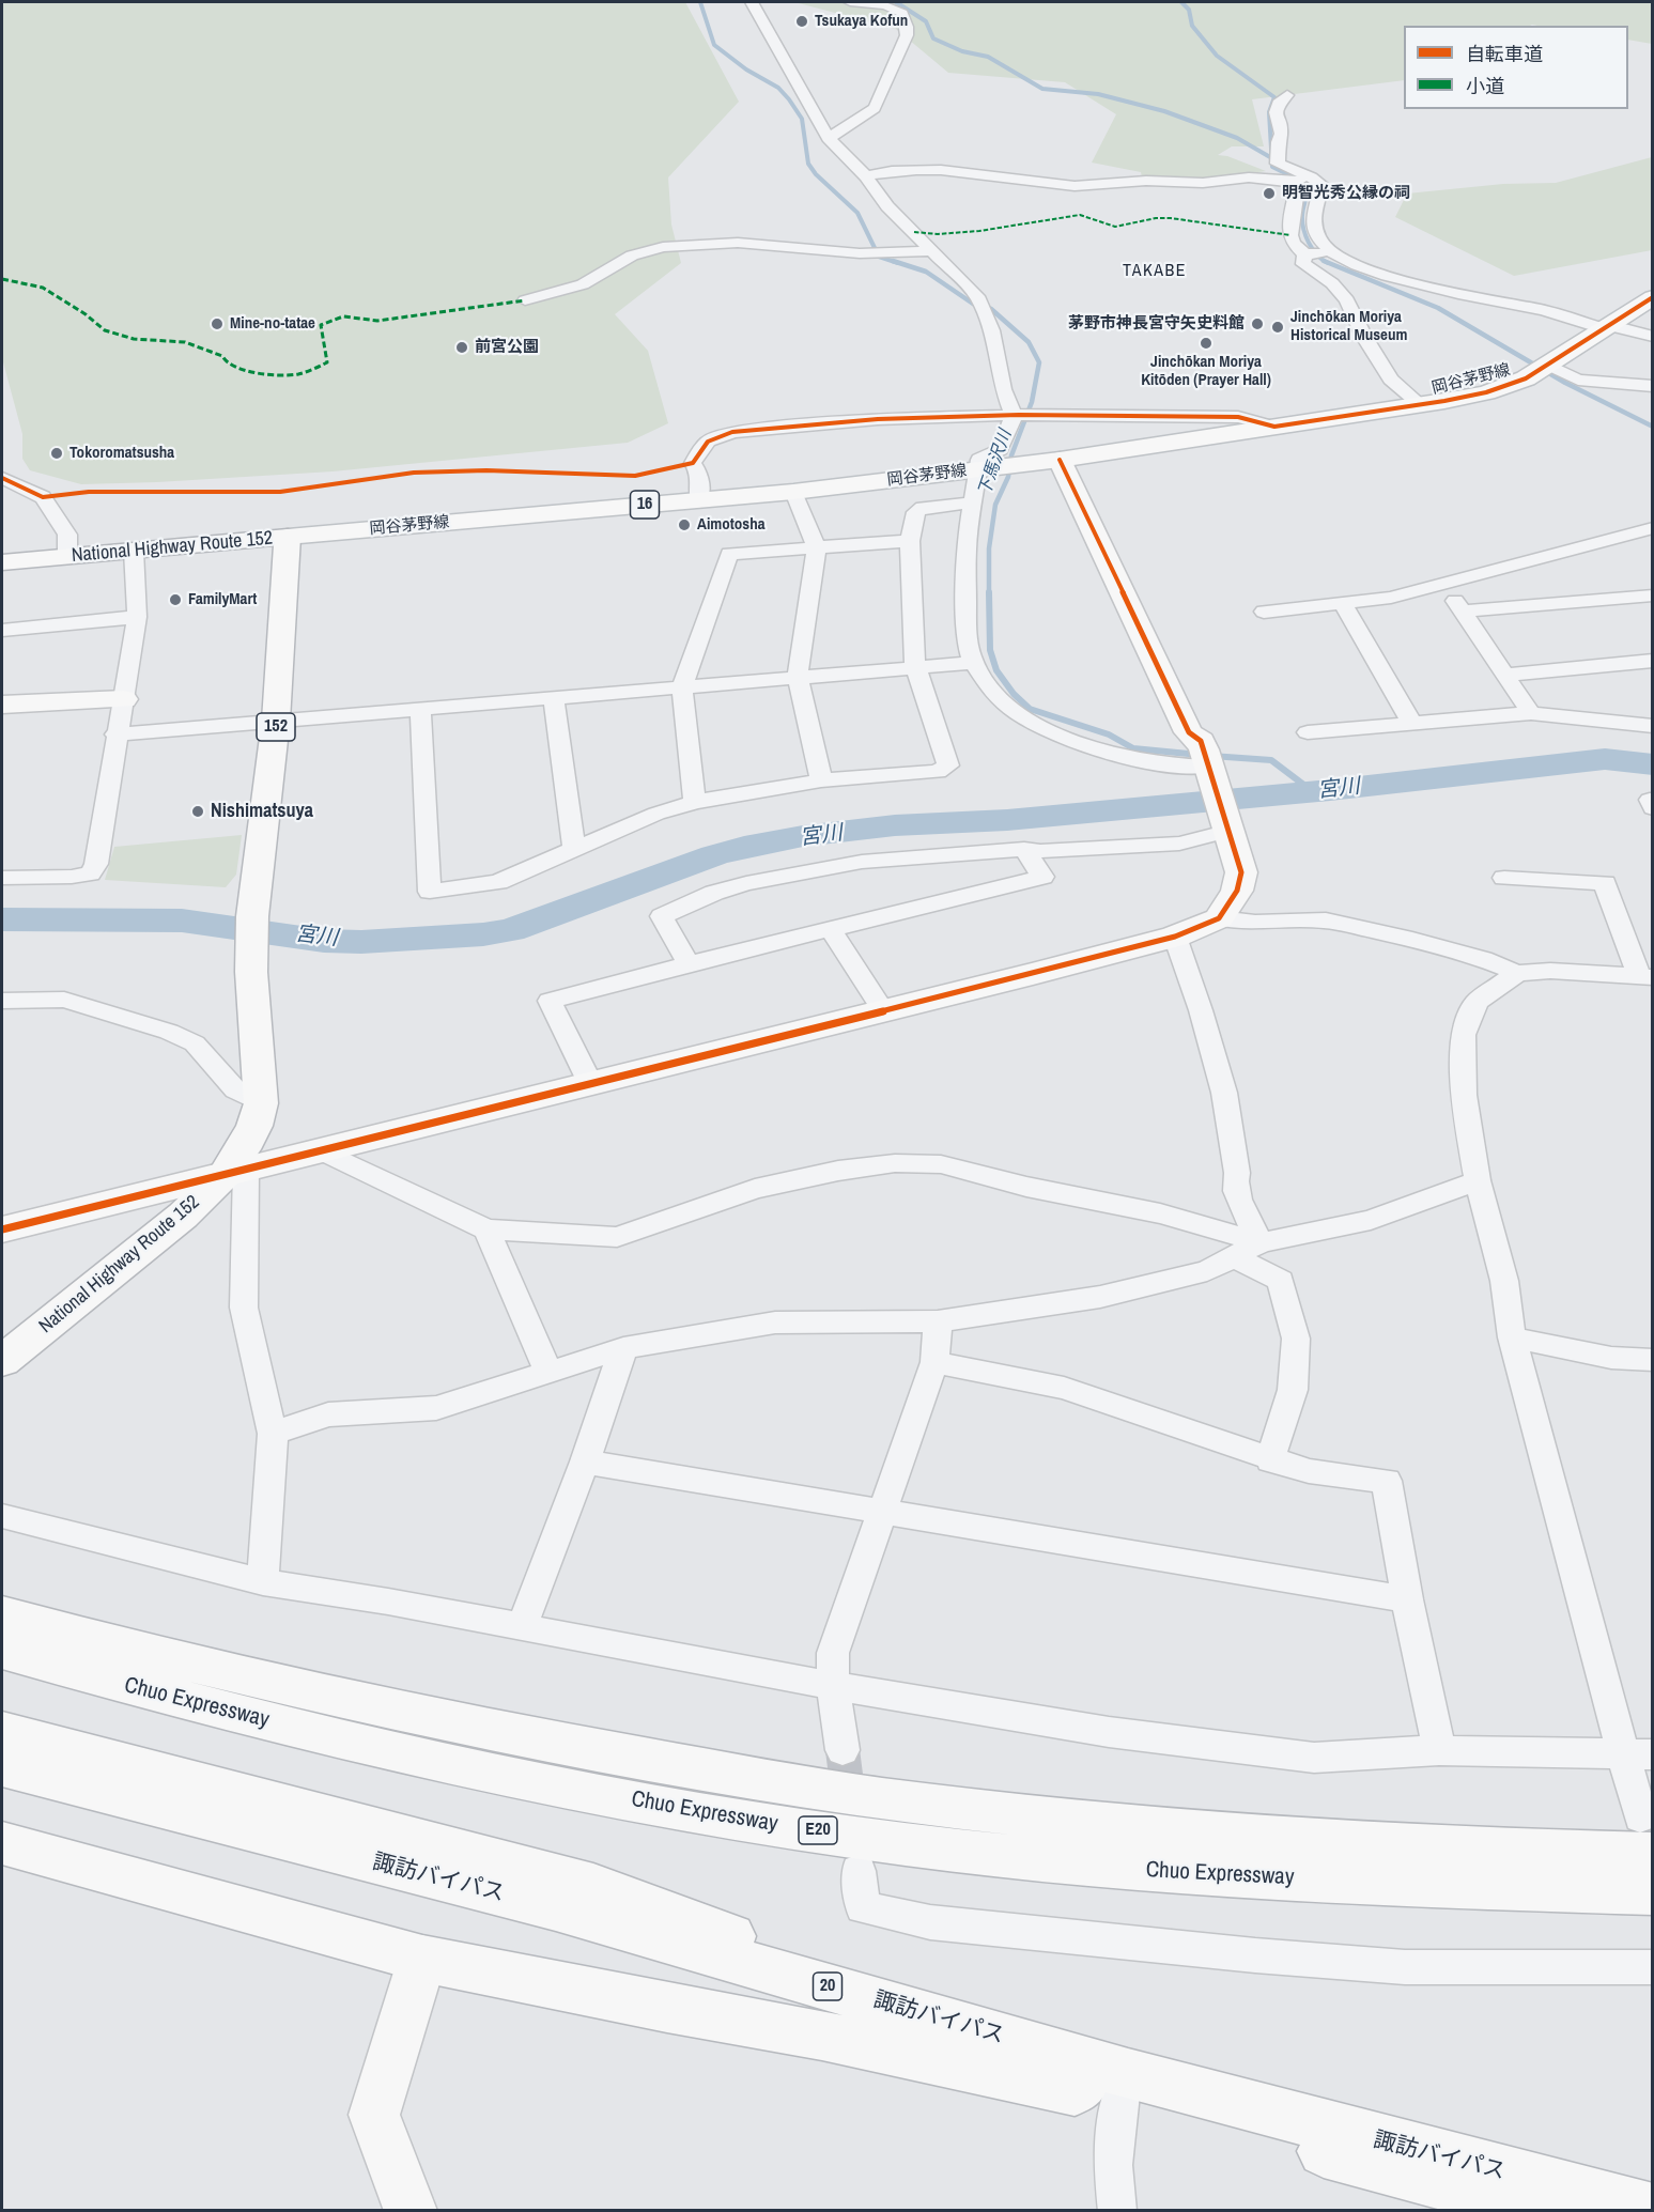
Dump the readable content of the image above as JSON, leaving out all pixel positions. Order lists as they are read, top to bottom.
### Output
{
  "streets": {
    "main road": [
      "岡谷茅野線",
      "16",
      "National Highway Route 152",
      "152",
      "Chuo Expressway",
      "E20",
      "諏訪バイパス",
      "20"
    ]
  },
  "crossings": [
    ["岡谷茅野線", "National Highway Route 152"],
    ["諏訪バイパス", "20"]
  ],
  "districts": ["TAKABE"],
  "water": ["下馬沢川", "宮川"],
  "places": [
    "Tsukaya Kofun",
    "明智光秀公縁の祠",
    "Mine-no-tatae",
    "茅野市神長宮守矢史料館",
    "Jinchōkan Moriya Historical Museum",
    "Jinchōkan Moriya Kitōden (Prayer Hall)",
    "前宮公園",
    "Tokoromatsusha",
    "Aimotosha",
    "FamilyMart",
    "Nishimatsuya"
  ],
  "legend": ["自転車道", "小道"]
}
